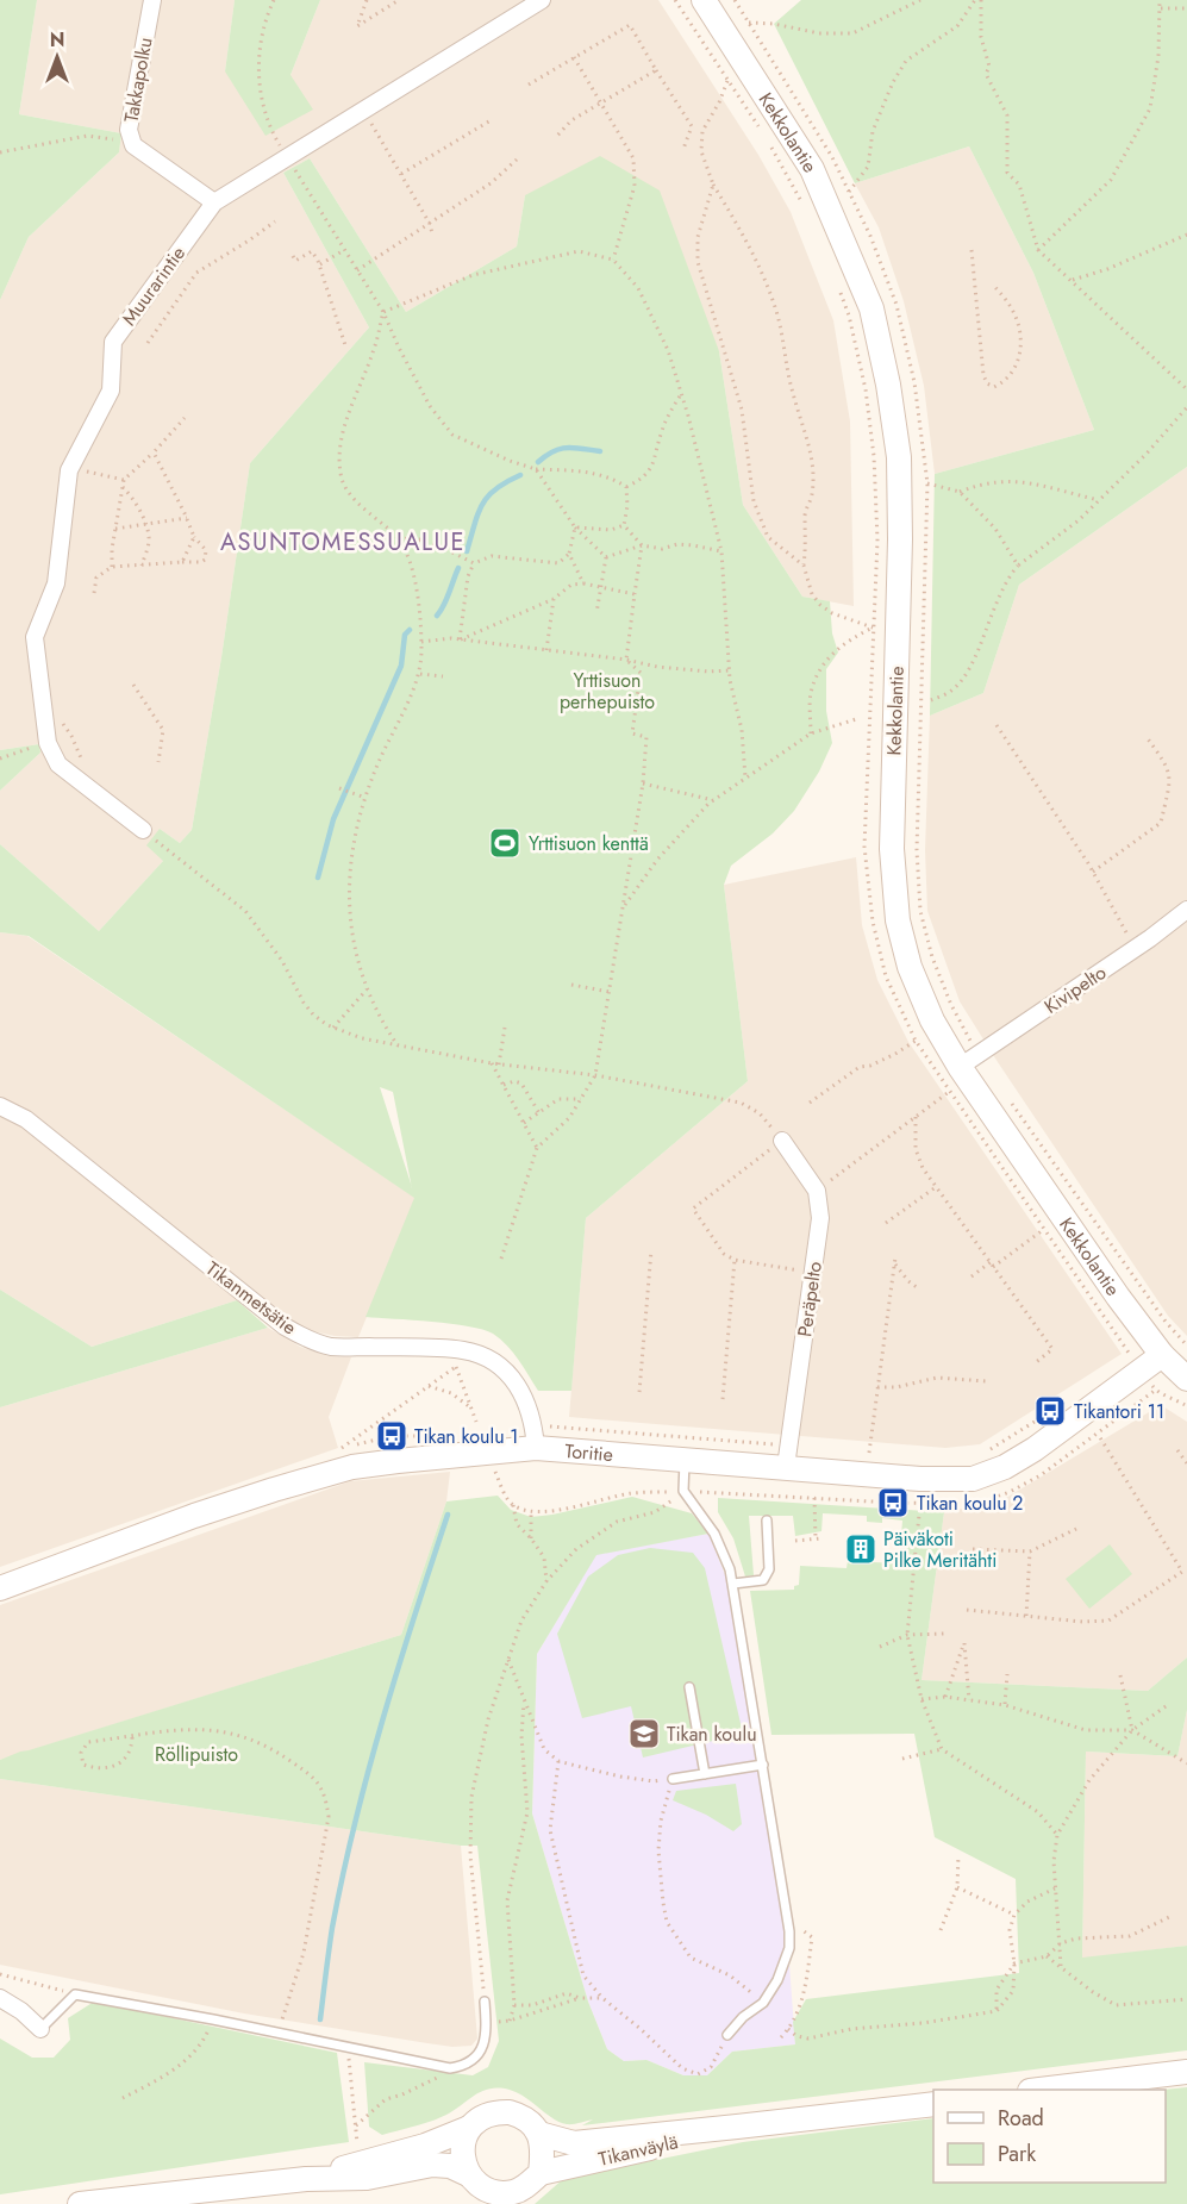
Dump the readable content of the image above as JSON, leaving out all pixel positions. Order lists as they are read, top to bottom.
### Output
{
  "streets": {
    "street": [
      "Takkapolku",
      "Kekkolantie",
      "Muurarintie",
      "Kivipelto",
      "Tikanmetsätie",
      "Peräpelto",
      "Toritie",
      "Tikanväylä"
    ]
  },
  "crossings": [
    ["Takkapolku", "Muurarintie"],
    ["Kekkolantie", "Kivipelto"],
    ["Kekkolantie", "Toritie"],
    ["Tikanmetsätie", "Toritie"],
    ["Peräpelto", "Toritie"]
  ],
  "districts": ["ASUNTOMESSUALUE"],
  "parks": ["Yrttisuon perhepuisto", "Röllipuisto"],
  "places": {
    "sports": ["Yrttisuon kenttä"],
    "bus stop": ["Tikantori 11", "Tikan koulu 1", "Tikan koulu 2"],
    "building": ["Päiväkoti Pilke Meritähti"],
    "school or university": ["Tikan koulu"]
  },
  "legend": ["Road", "Park"],
  "north": "top"
}
